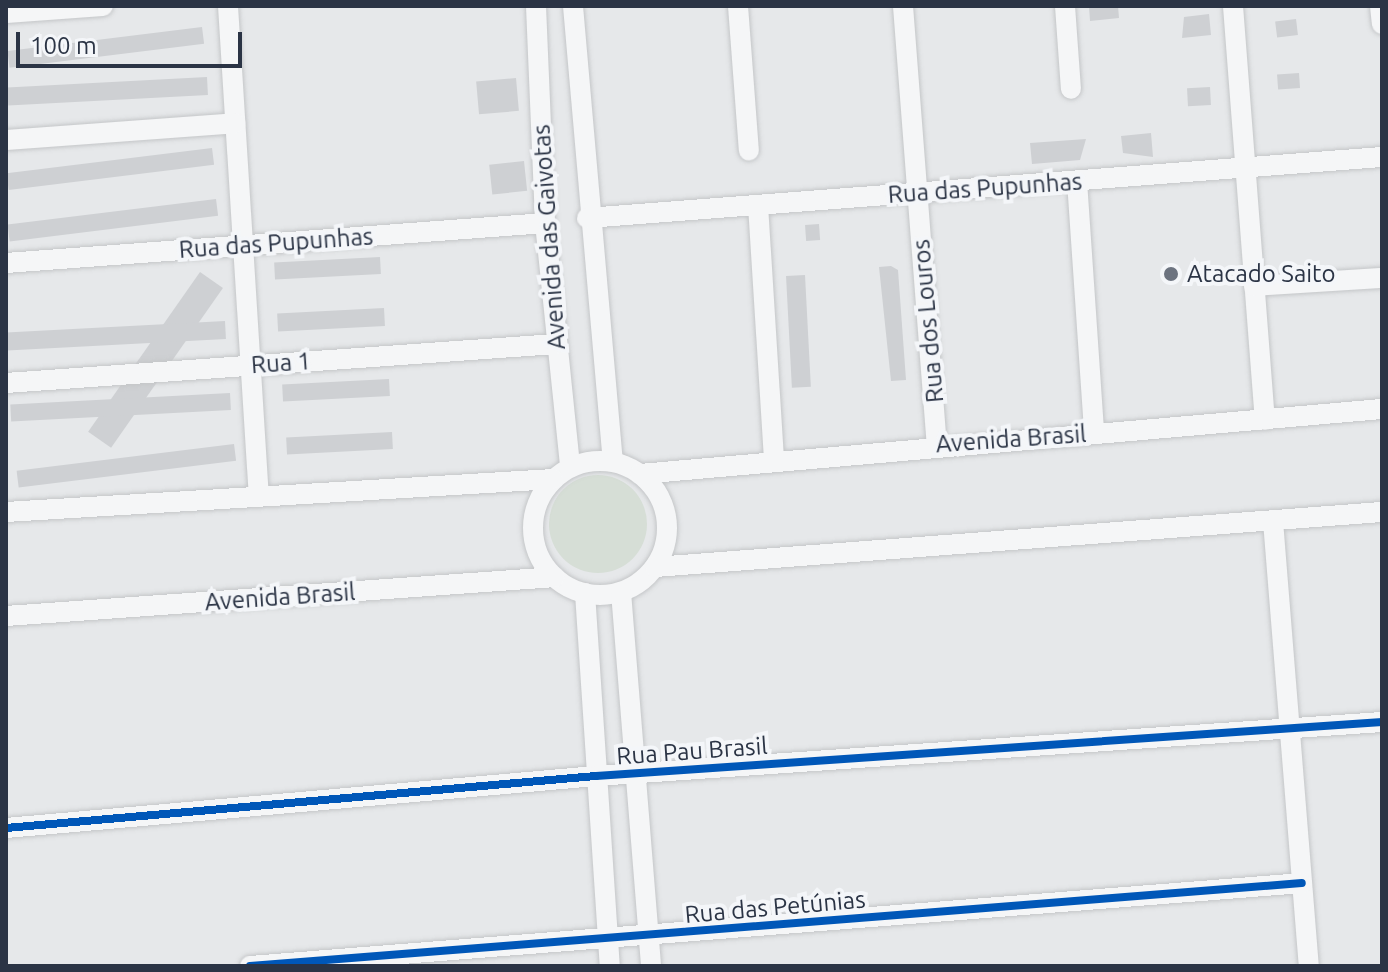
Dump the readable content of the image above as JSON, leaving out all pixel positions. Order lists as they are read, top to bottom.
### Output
{
  "streets": {
    "street": [
      "Rua das Pupunhas",
      "Avenida das Gaivotas",
      "Rua dos Louros",
      "Rua 1",
      "Avenida Brasil",
      "Rua Pau Brasil",
      "Rua das Petúnias"
    ]
  },
  "crossings": [
    ["Rua das Pupunhas", "Avenida das Gaivotas"],
    ["Rua das Pupunhas", "Rua dos Louros"],
    ["Avenida das Gaivotas", "Rua 1"],
    ["Avenida das Gaivotas", "Avenida Brasil"],
    ["Rua dos Louros", "Avenida Brasil"]
  ],
  "places": ["Atacado Saito"],
  "scale_bar": "100 m"
}
